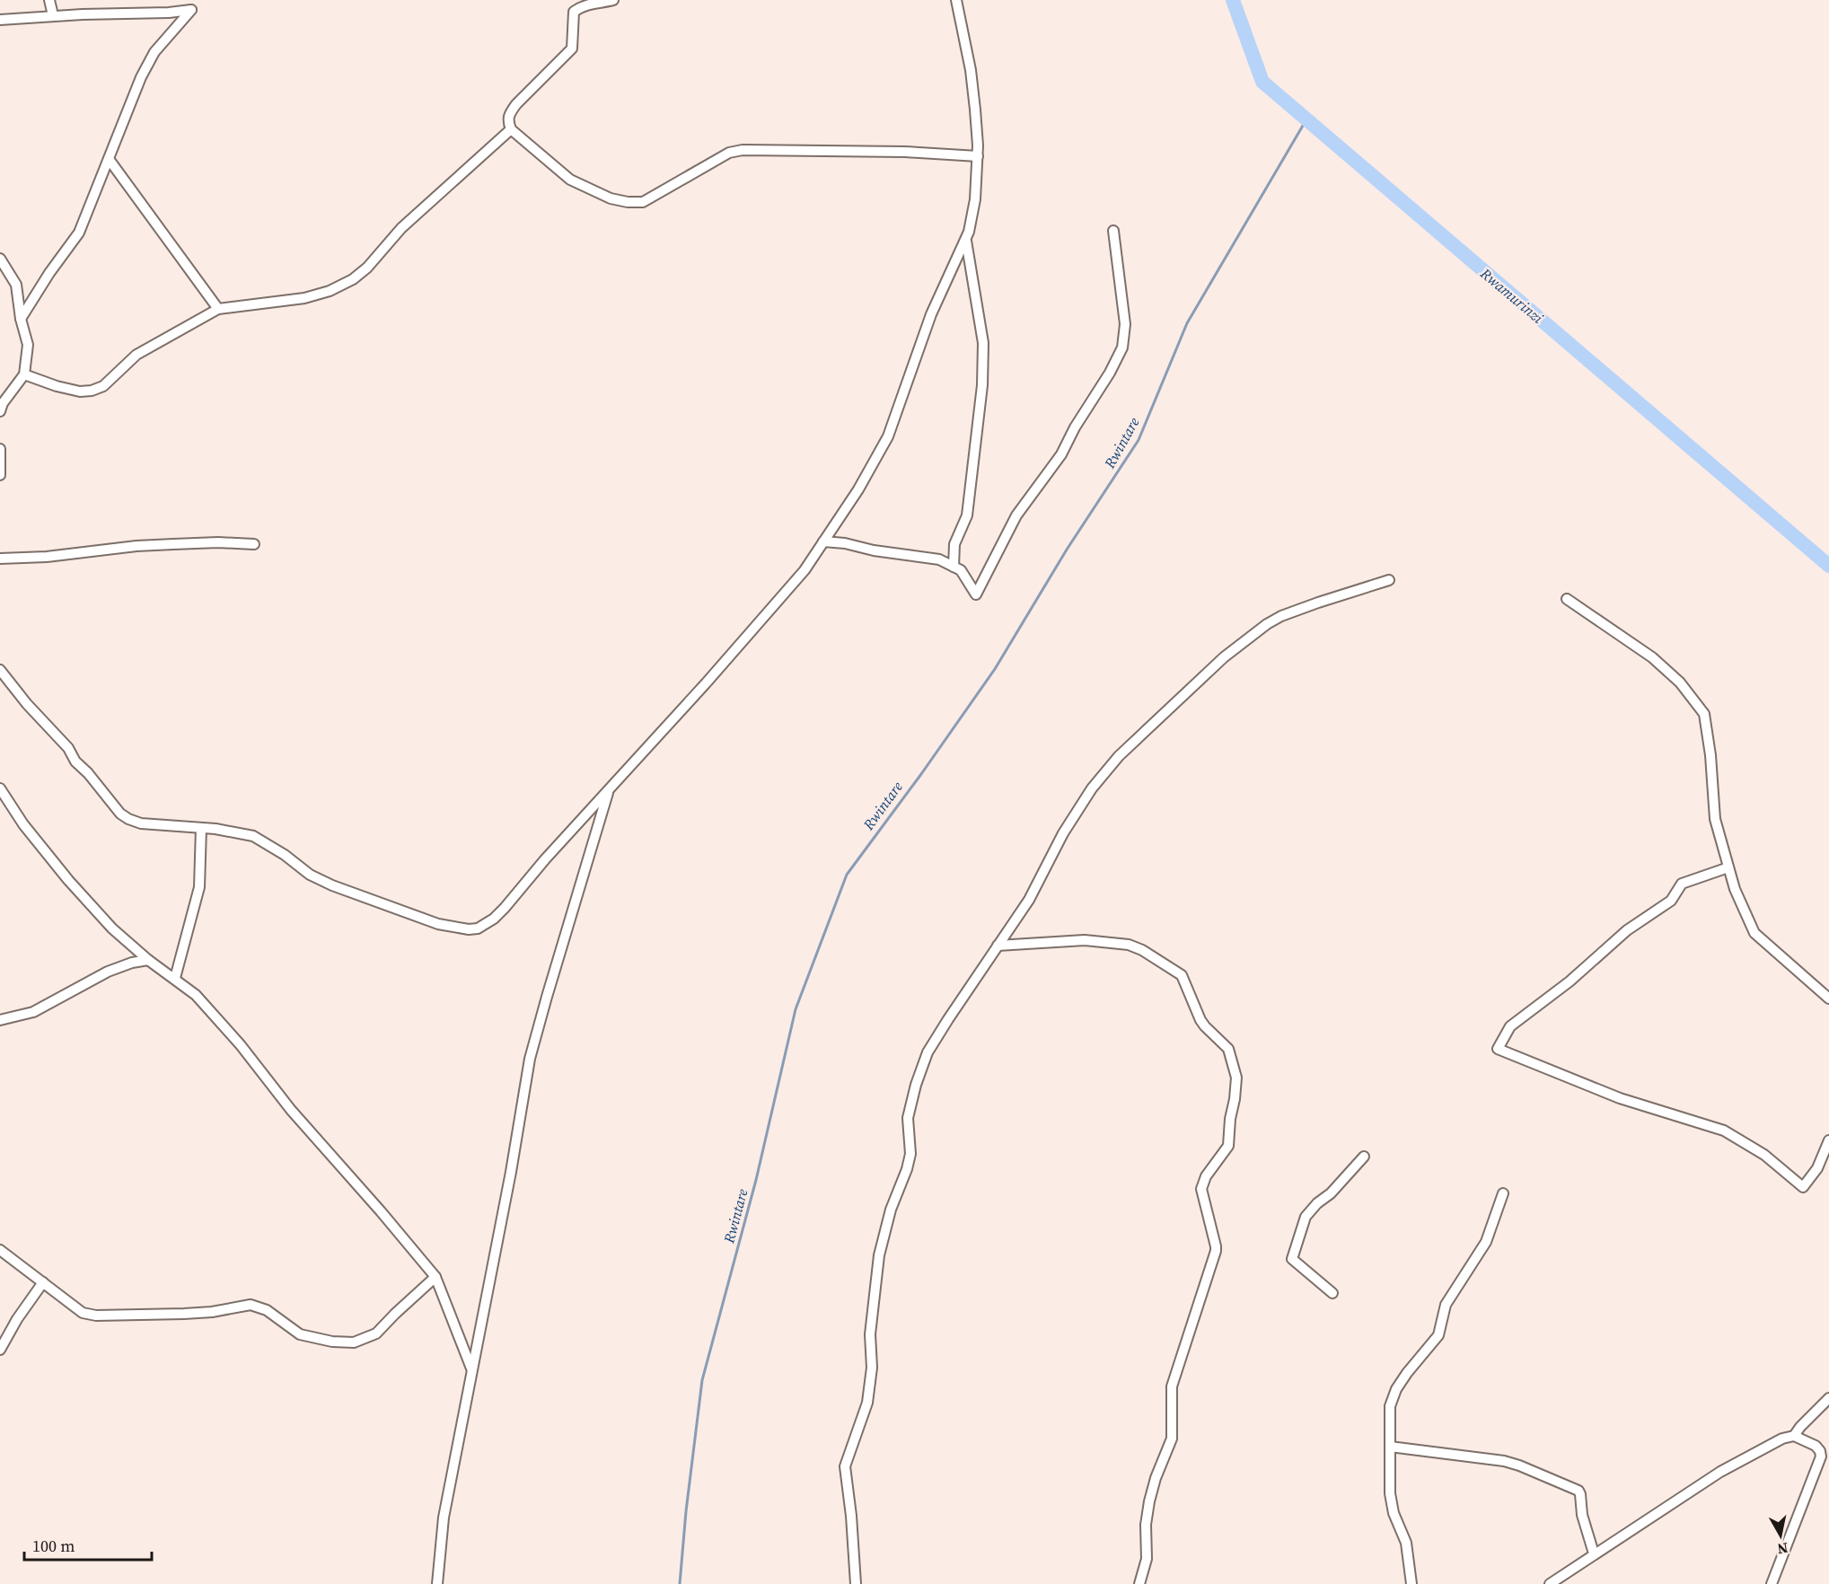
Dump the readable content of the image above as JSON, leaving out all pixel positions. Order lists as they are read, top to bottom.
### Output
{
  "water": ["Rwamurinzi", "Rwintare"],
  "scale_bar": "100 m",
  "north": "bottom"
}
